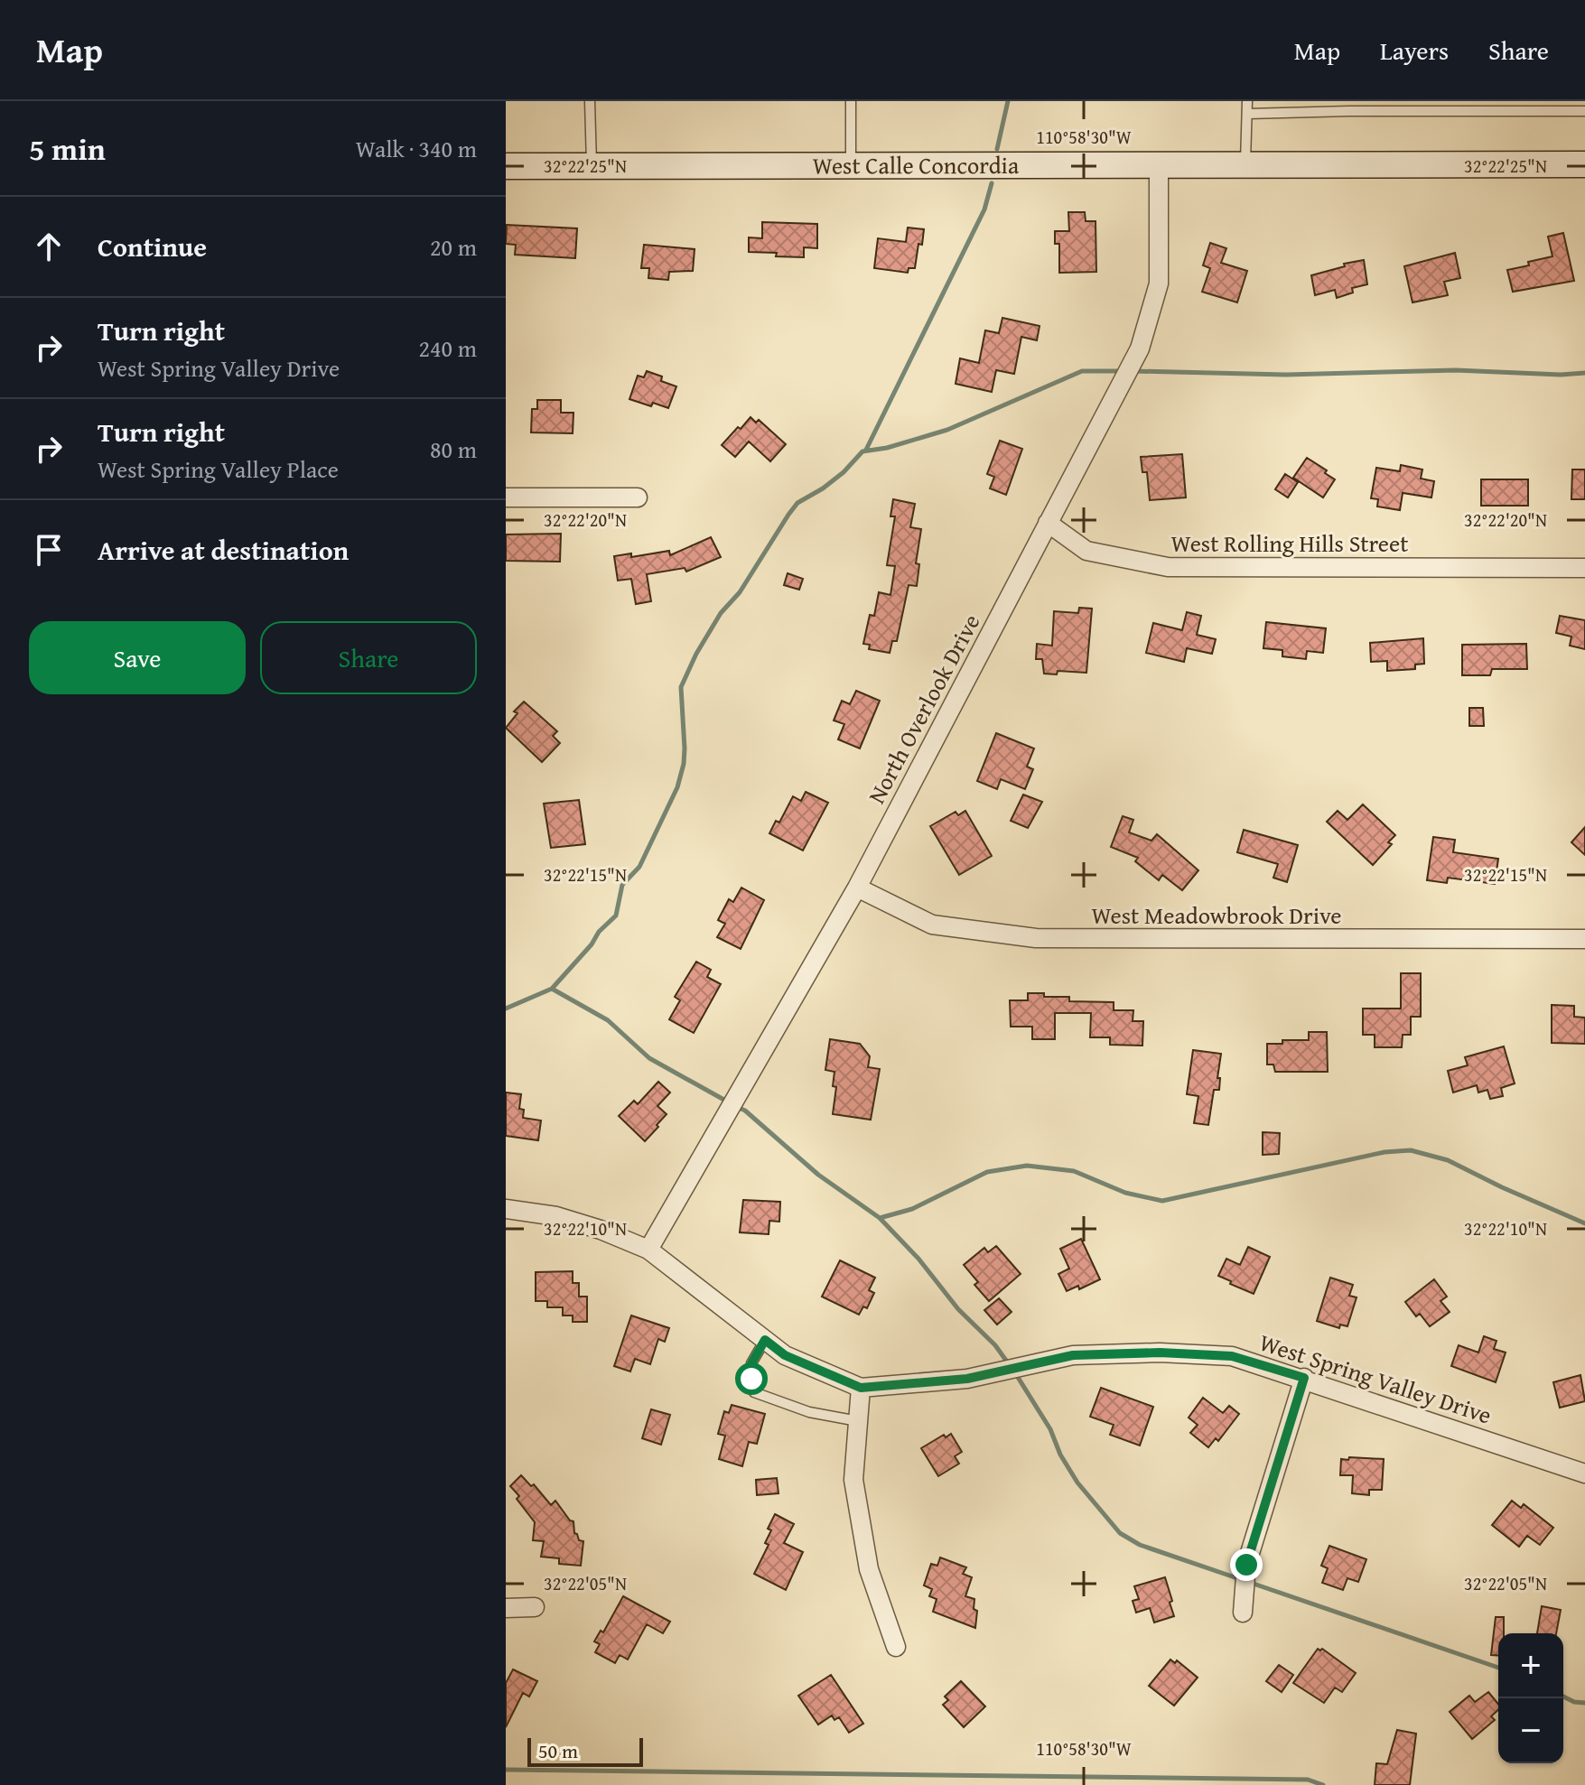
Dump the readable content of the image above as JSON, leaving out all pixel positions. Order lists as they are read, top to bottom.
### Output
{
  "streets": {
    "street": [
      "West Calle Concordia",
      "West Rolling Hills Street",
      "North Overlook Drive",
      "West Meadowbrook Drive",
      "West Spring Valley Drive"
    ]
  },
  "crossings": [
    ["West Calle Concordia", "North Overlook Drive"],
    ["West Rolling Hills Street", "North Overlook Drive"],
    ["North Overlook Drive", "West Meadowbrook Drive"],
    ["North Overlook Drive", "West Spring Valley Drive"]
  ],
  "scale_bar": "50 m",
  "page": {
    "header": "Map",
    "nav": ["Map", "Layers", "Share"],
    "heading": ["5 min", "Walk · 340 m"],
    "list": [
      ["Continue", "20 m"],
      ["Turn right", "West Spring Valley Drive", "240 m"],
      ["Turn right", "West Spring Valley Place", "80 m"],
      "Arrive at destination"
    ],
    "buttons": ["Save", "Share"],
    "map_buttons": ["+", "−"],
    "scale": "50 m"
  },
  "coordinates": [
    "110°58'30\"W",
    "32°22'25\"N",
    "32°22'20\"N",
    "32°22'15\"N",
    "32°22'10\"N",
    "32°22'05\"N"
  ]
}
